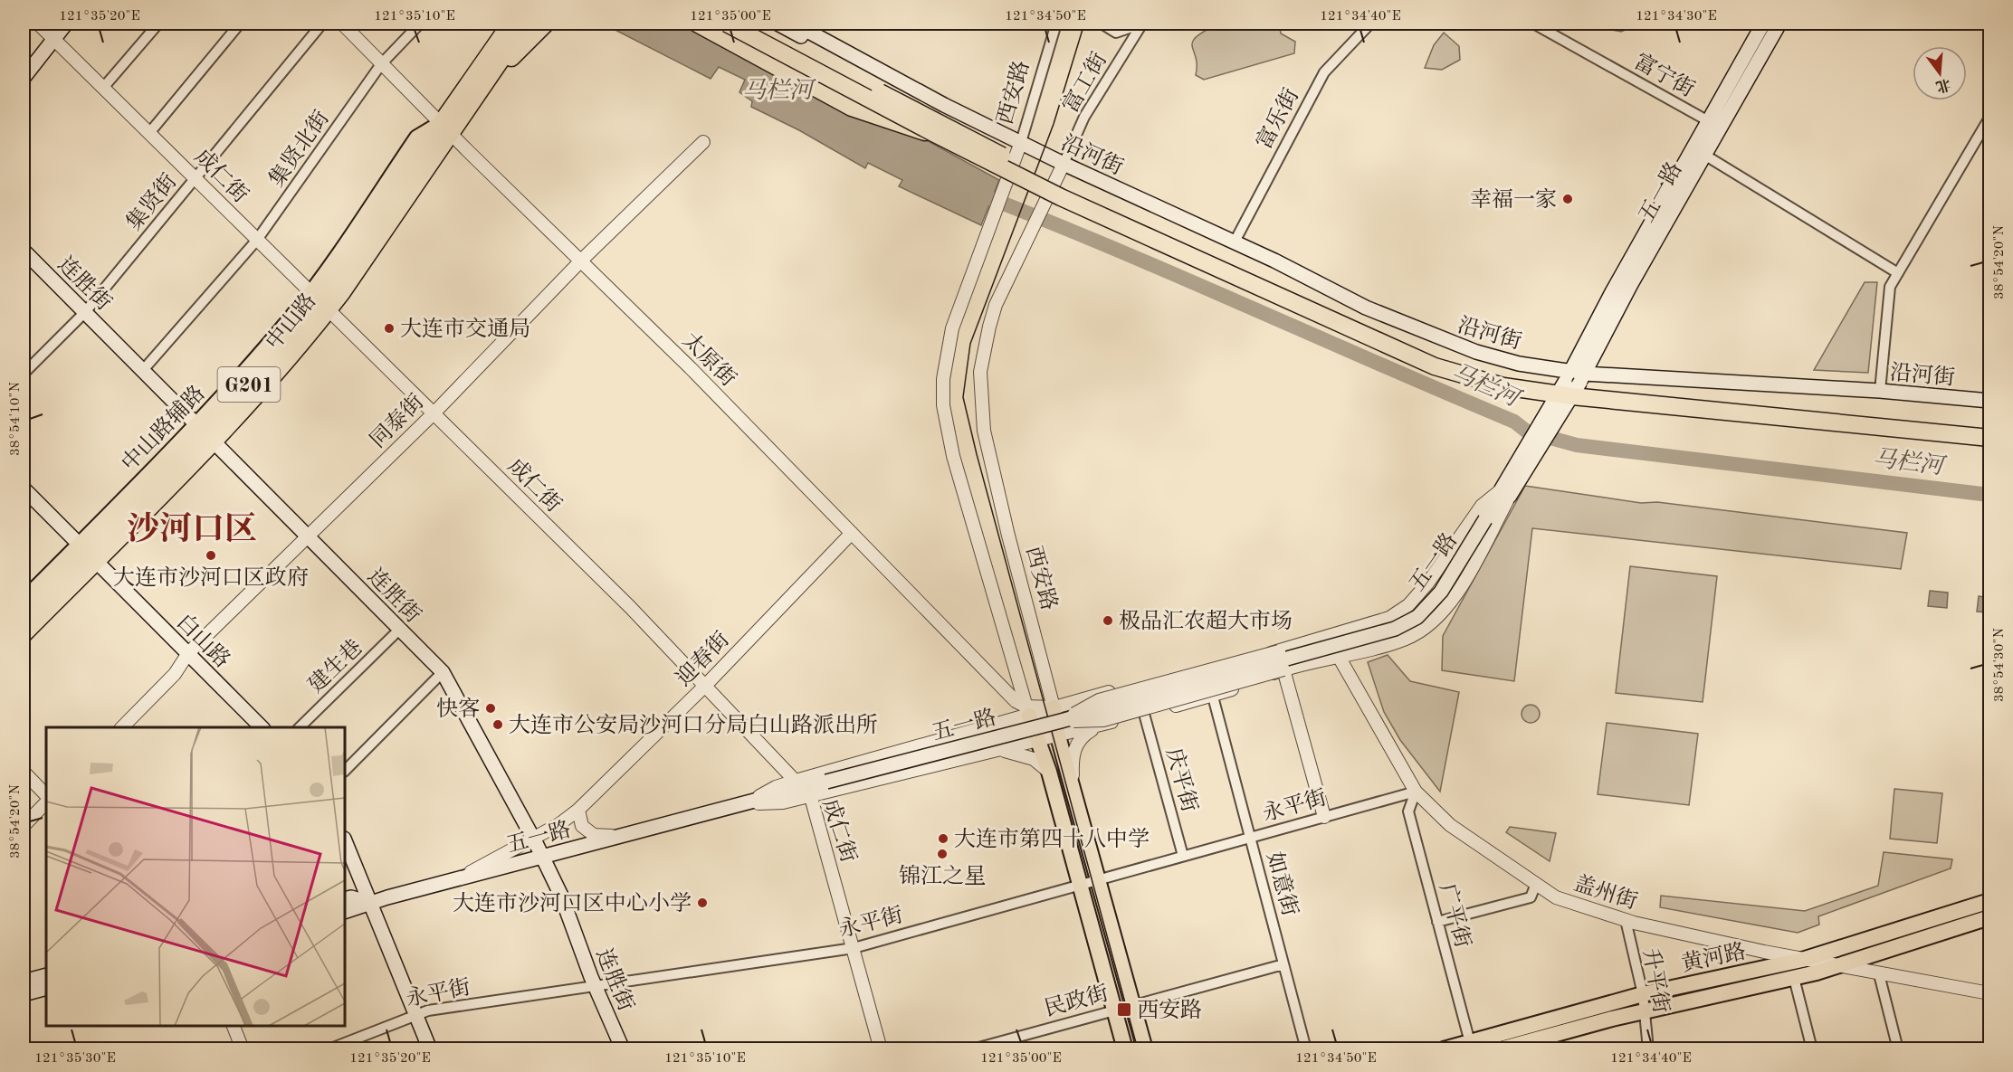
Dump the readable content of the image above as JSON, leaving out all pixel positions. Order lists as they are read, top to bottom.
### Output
{
  "streets": {
    "highway": ["中山路", "G201"],
    "main road": [
      "西安路",
      "沿河街",
      "五一路",
      "连胜街",
      "中山路辅路",
      "白山路",
      "黄河路"
    ],
    "street": [
      "富宁街",
      "富工街",
      "富乐街",
      "集贤北街",
      "成仁街",
      "集贤街",
      "太原街",
      "同泰街",
      "迎春街",
      "建生巷",
      "庆平街",
      "永平街",
      "如意街",
      "盖州街",
      "广平街",
      "升平街",
      "民政街"
    ]
  },
  "crossings": [
    ["富宁街", "五一路"],
    ["富工街", "西安路"],
    ["富工街", "沿河街"],
    ["西安路", "沿河街"],
    ["西安路", "五一路"],
    ["西安路", "太原街"],
    ["西安路", "永平街"],
    ["西安路", "民政街"],
    ["富乐街", "沿河街"],
    ["集贤北街", "成仁街"],
    ["集贤北街", "连胜街"],
    ["集贤北街", "太原街"],
    ["沿河街", "五一路"],
    ["成仁街", "五一路"],
    ["成仁街", "集贤街"],
    ["成仁街", "中山路"],
    ["成仁街", "同泰街"],
    ["成仁街", "中山路辅路"],
    ["成仁街", "迎春街"],
    ["成仁街", "永平街"],
    ["五一路", "连胜街"],
    ["五一路", "太原街"],
    ["五一路", "迎春街"],
    ["集贤街", "连胜街"],
    ["连胜街", "中山路"],
    ["连胜街", "同泰街"],
    ["连胜街", "中山路辅路"],
    ["连胜街", "迎春街"],
    ["连胜街", "建生巷"],
    ["连胜街", "永平街"],
    ["中山路", "太原街"],
    ["中山路", "中山路辅路"],
    ["中山路", "白山路"],
    ["太原街", "同泰街"],
    ["太原街", "中山路辅路"],
    ["太原街", "迎春街"],
    ["同泰街", "白山路"],
    ["中山路辅路", "白山路"],
    ["庆平街", "永平街"],
    ["永平街", "如意街"],
    ["永平街", "盖州街"],
    ["永平街", "广平街"],
    ["如意街", "民政街"],
    ["盖州街", "广平街"],
    ["盖州街", "黄河路"],
    ["盖州街", "升平街"],
    ["广平街", "黄河路"],
    ["黄河路", "升平街"]
  ],
  "districts": ["沙河口区"],
  "water": ["马栏河"],
  "places": {
    "other": [
      "幸福一家",
      "大连市交通局",
      "大连市沙河口区政府",
      "极品汇农超大市场",
      "快客",
      "大连市公安局沙河口分局白山路派出所",
      "大连市第四十八中学",
      "锦江之星",
      "大连市沙河口区中心小学"
    ],
    "transit": ["西安路"]
  },
  "north": "bottom",
  "coordinates": [
    "121°35'20\"E",
    "121°35'10\"E",
    "121°35'00\"E",
    "121°34'50\"E",
    "121°34'40\"E",
    "121°34'30\"E",
    "38°54'20\"N",
    "38°54'10\"N",
    "38°54'30\"N",
    "121°35'30\"E"
  ]
}
